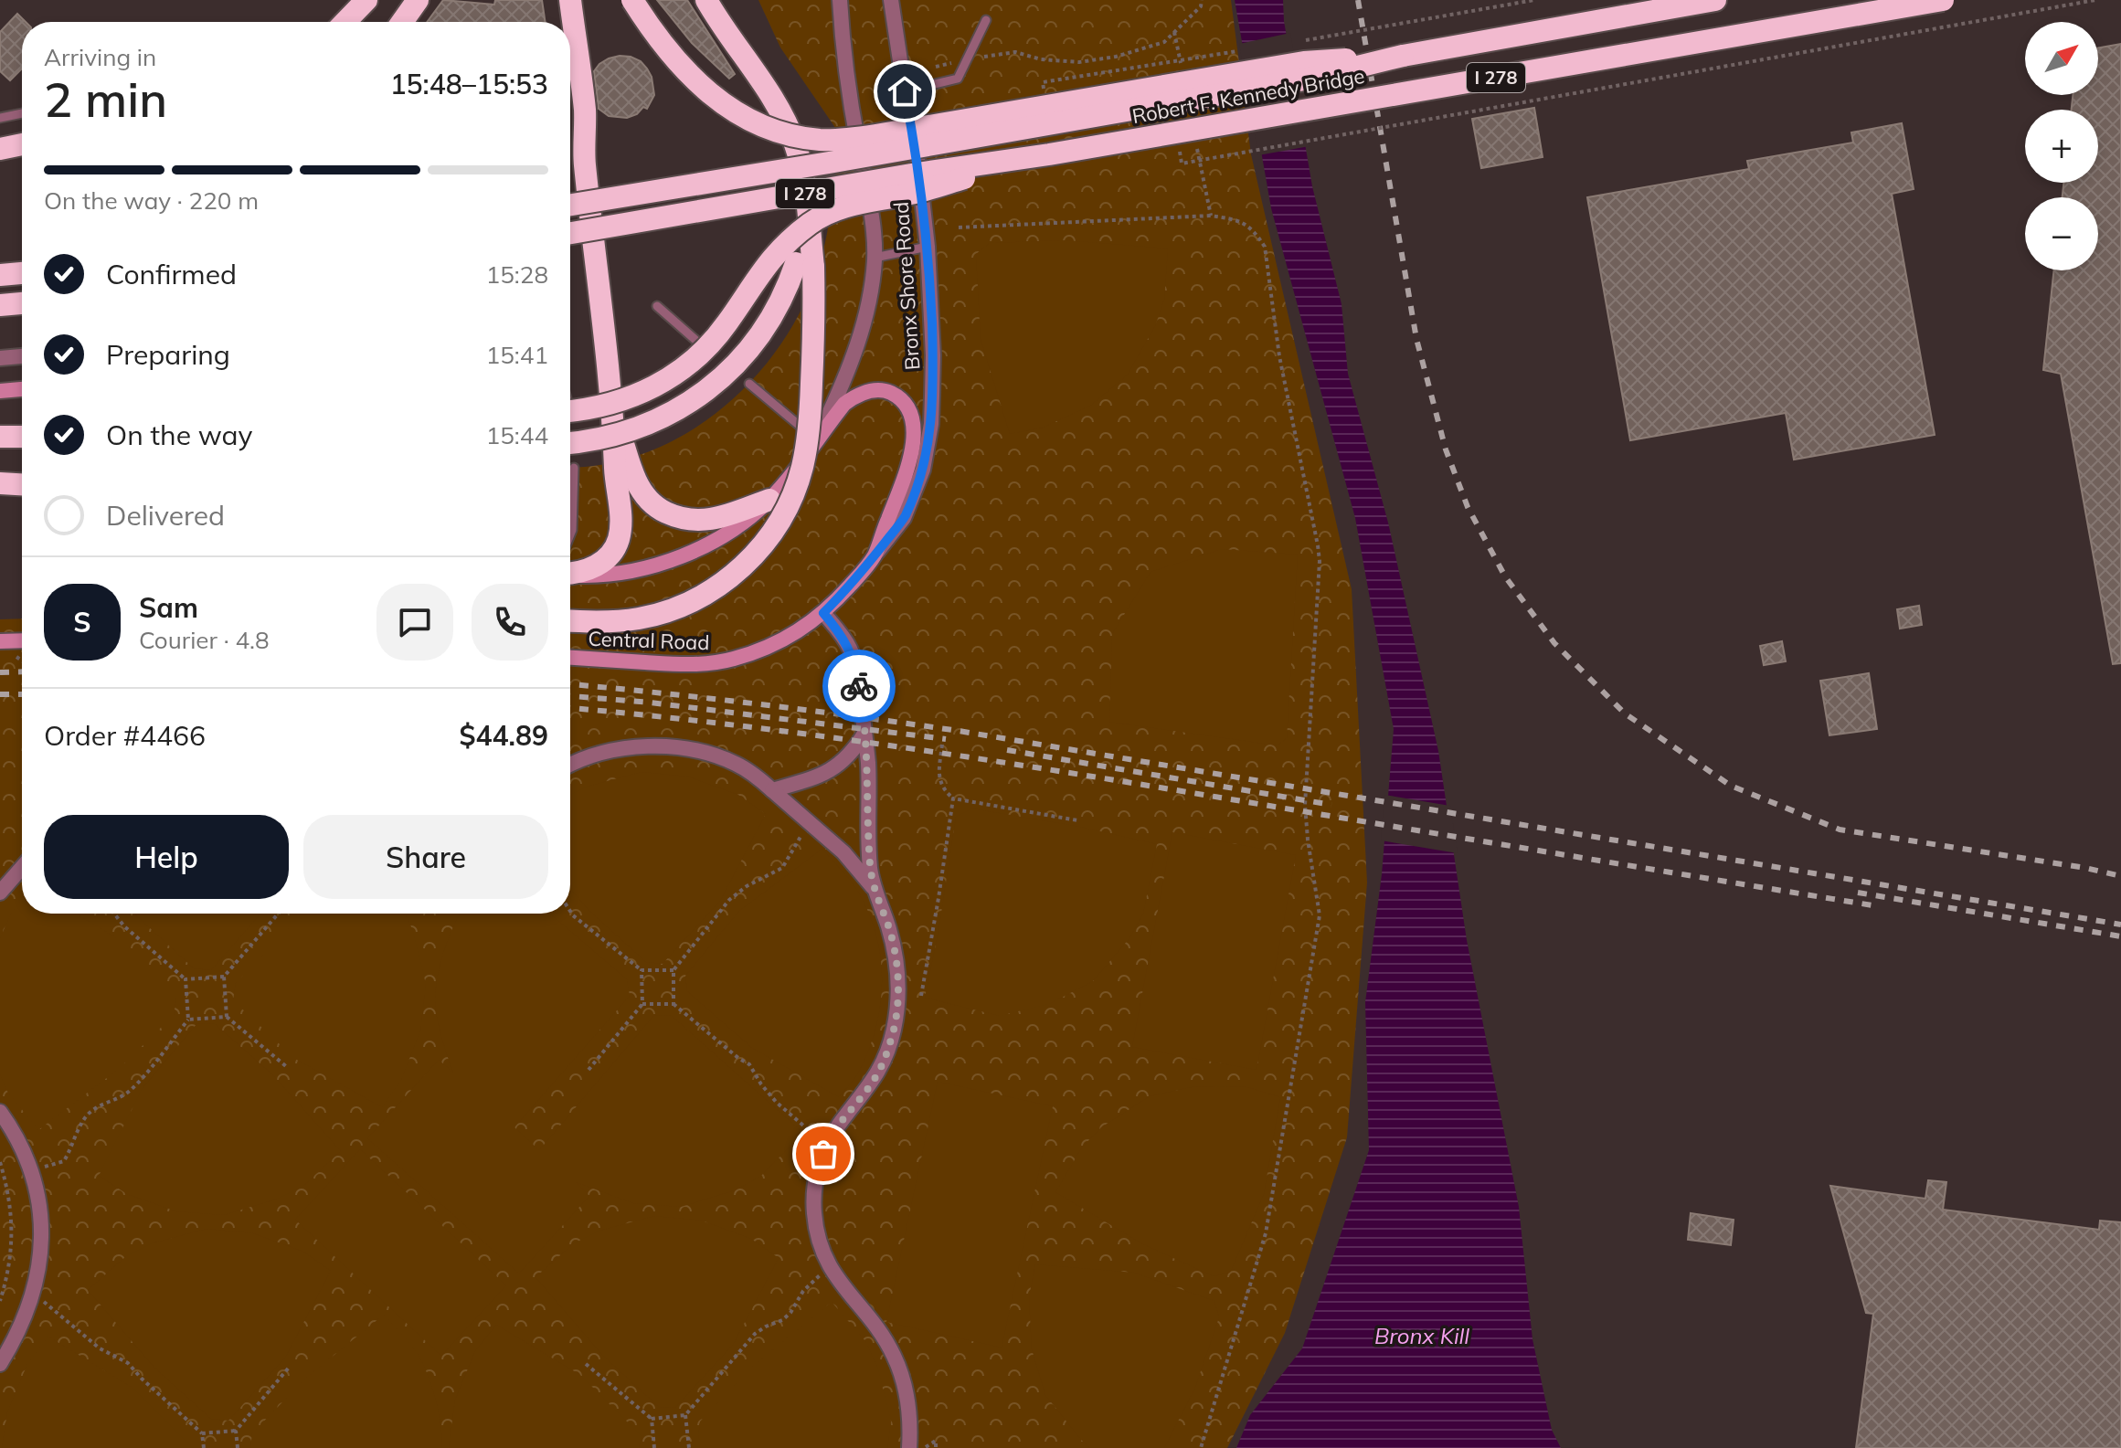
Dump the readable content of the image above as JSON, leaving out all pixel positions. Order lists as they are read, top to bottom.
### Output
{
  "streets": {
    "highway": ["I 278", "Robert F. Kennedy Bridge"],
    "street": ["Bronx Shore Road", "Central Road"]
  },
  "crossings": [
    ["Bronx Shore Road", "Central Road"]
  ],
  "water": ["Bronx Kill"],
  "north": "top right",
  "page": {
    "map_buttons": ["+", "−"],
    "heading": ["2 min", "Arriving in", "15:48–15:53"],
    "panel": [
      "Sam",
      "Courier · 4.8",
      "Order #4466",
      "$44.89"
    ],
    "bar": "On the way · 220 m",
    "list": [
      ["Confirmed", "15:28"],
      ["Preparing", "15:41"],
      ["On the way", "15:44"],
      "Delivered"
    ],
    "round": "S",
    "buttons": ["Help", "Share"]
  }
}
